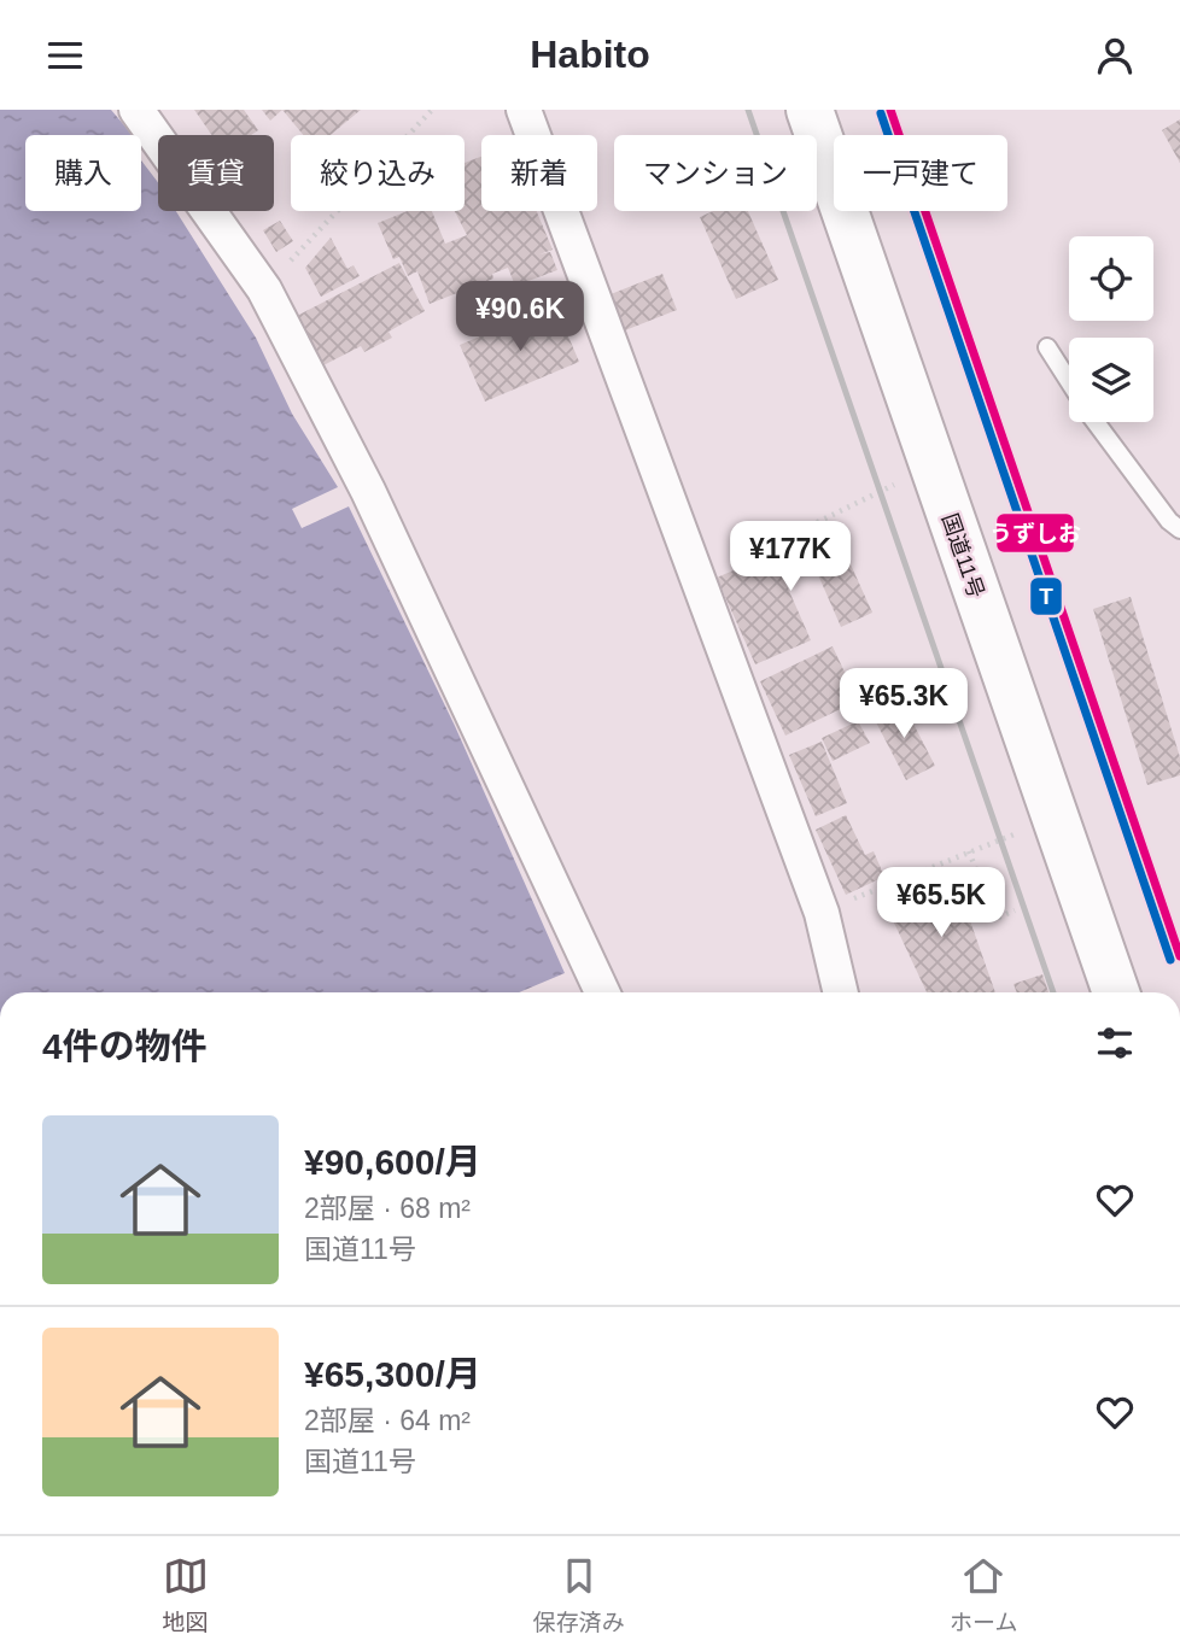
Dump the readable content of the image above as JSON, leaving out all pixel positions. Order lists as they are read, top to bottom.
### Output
{
  "streets": {
    "highway": ["国道11号"]
  },
  "lines": ["transit line うずしお", "transit line T"],
  "page": {
    "header": "Habito",
    "chip": [
      "購入",
      "賃貸",
      "絞り込み",
      "新着",
      "マンション",
      "一戸建て"
    ],
    "price": [
      "¥90.6K",
      "¥177K",
      "¥65.3K",
      "¥65.5K"
    ],
    "heading": "4件の物件",
    "list": [
      {
        "name": "¥90,600/月",
        "note": "2部屋 · 68 m² · 国道11号"
      },
      {
        "name": "¥65,300/月",
        "note": "2部屋 · 64 m² · 国道11号"
      }
    ],
    "tabs": ["地図", "保存済み", "ホーム"]
  }
}
